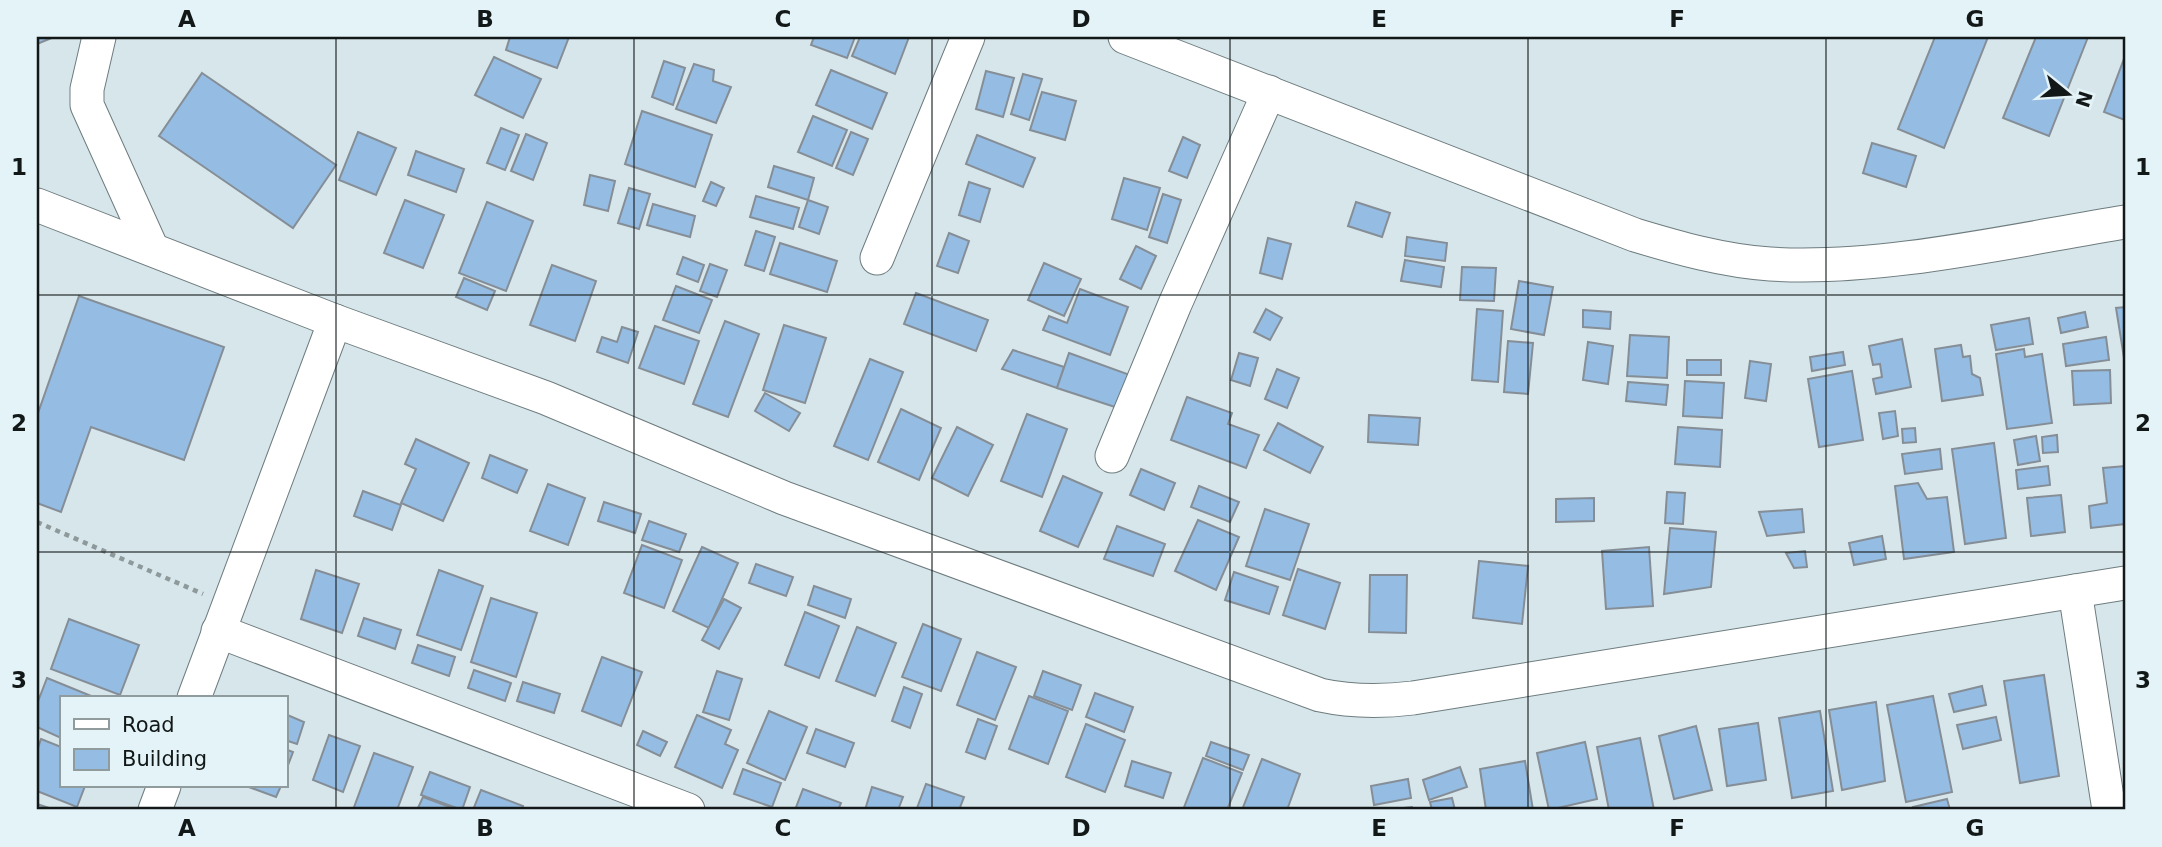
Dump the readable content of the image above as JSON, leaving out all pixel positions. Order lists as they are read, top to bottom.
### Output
{
  "legend": ["Road", "Building"],
  "north": "right",
  "grid": {
    "columns": [
      "A",
      "B",
      "C",
      "D",
      "E",
      "F",
      "G"
    ],
    "rows": ["1", "2", "3"]
  }
}
